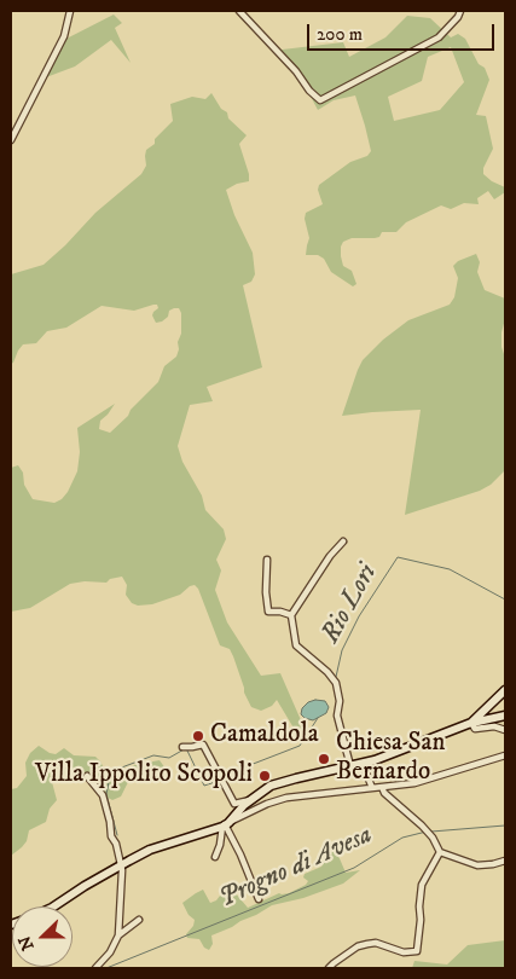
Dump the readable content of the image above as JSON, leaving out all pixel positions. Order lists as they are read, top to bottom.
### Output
{
  "water": ["Rio Lori", "Progno di Avesa"],
  "places": ["Camaldola", "Chiesa San Bernardo", "Villa Ippolito Scopoli"],
  "scale_bar": "200 m",
  "north": "left"
}
